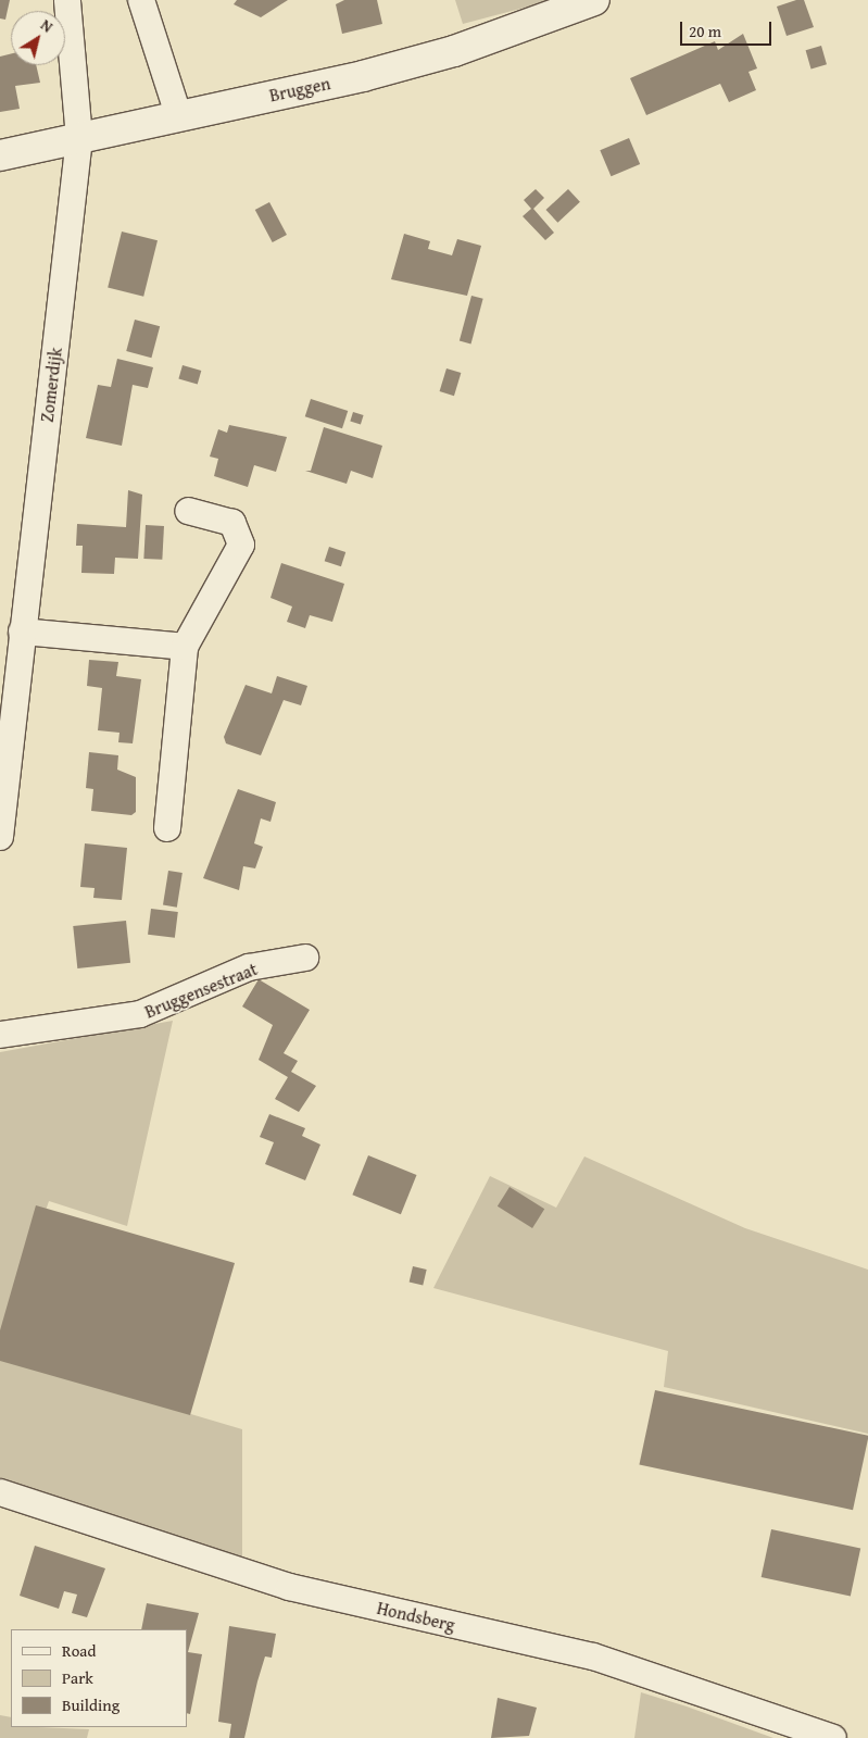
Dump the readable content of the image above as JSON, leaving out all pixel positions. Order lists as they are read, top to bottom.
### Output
{
  "streets": {
    "street": [
      "Bruggen",
      "Zomerdijk",
      "Bruggensestraat",
      "Hondsberg"
    ]
  },
  "crossings": [
    ["Bruggen", "Zomerdijk"]
  ],
  "legend": ["Road", "Park", "Building"],
  "scale_bar": "20 m",
  "north": "top right"
}
